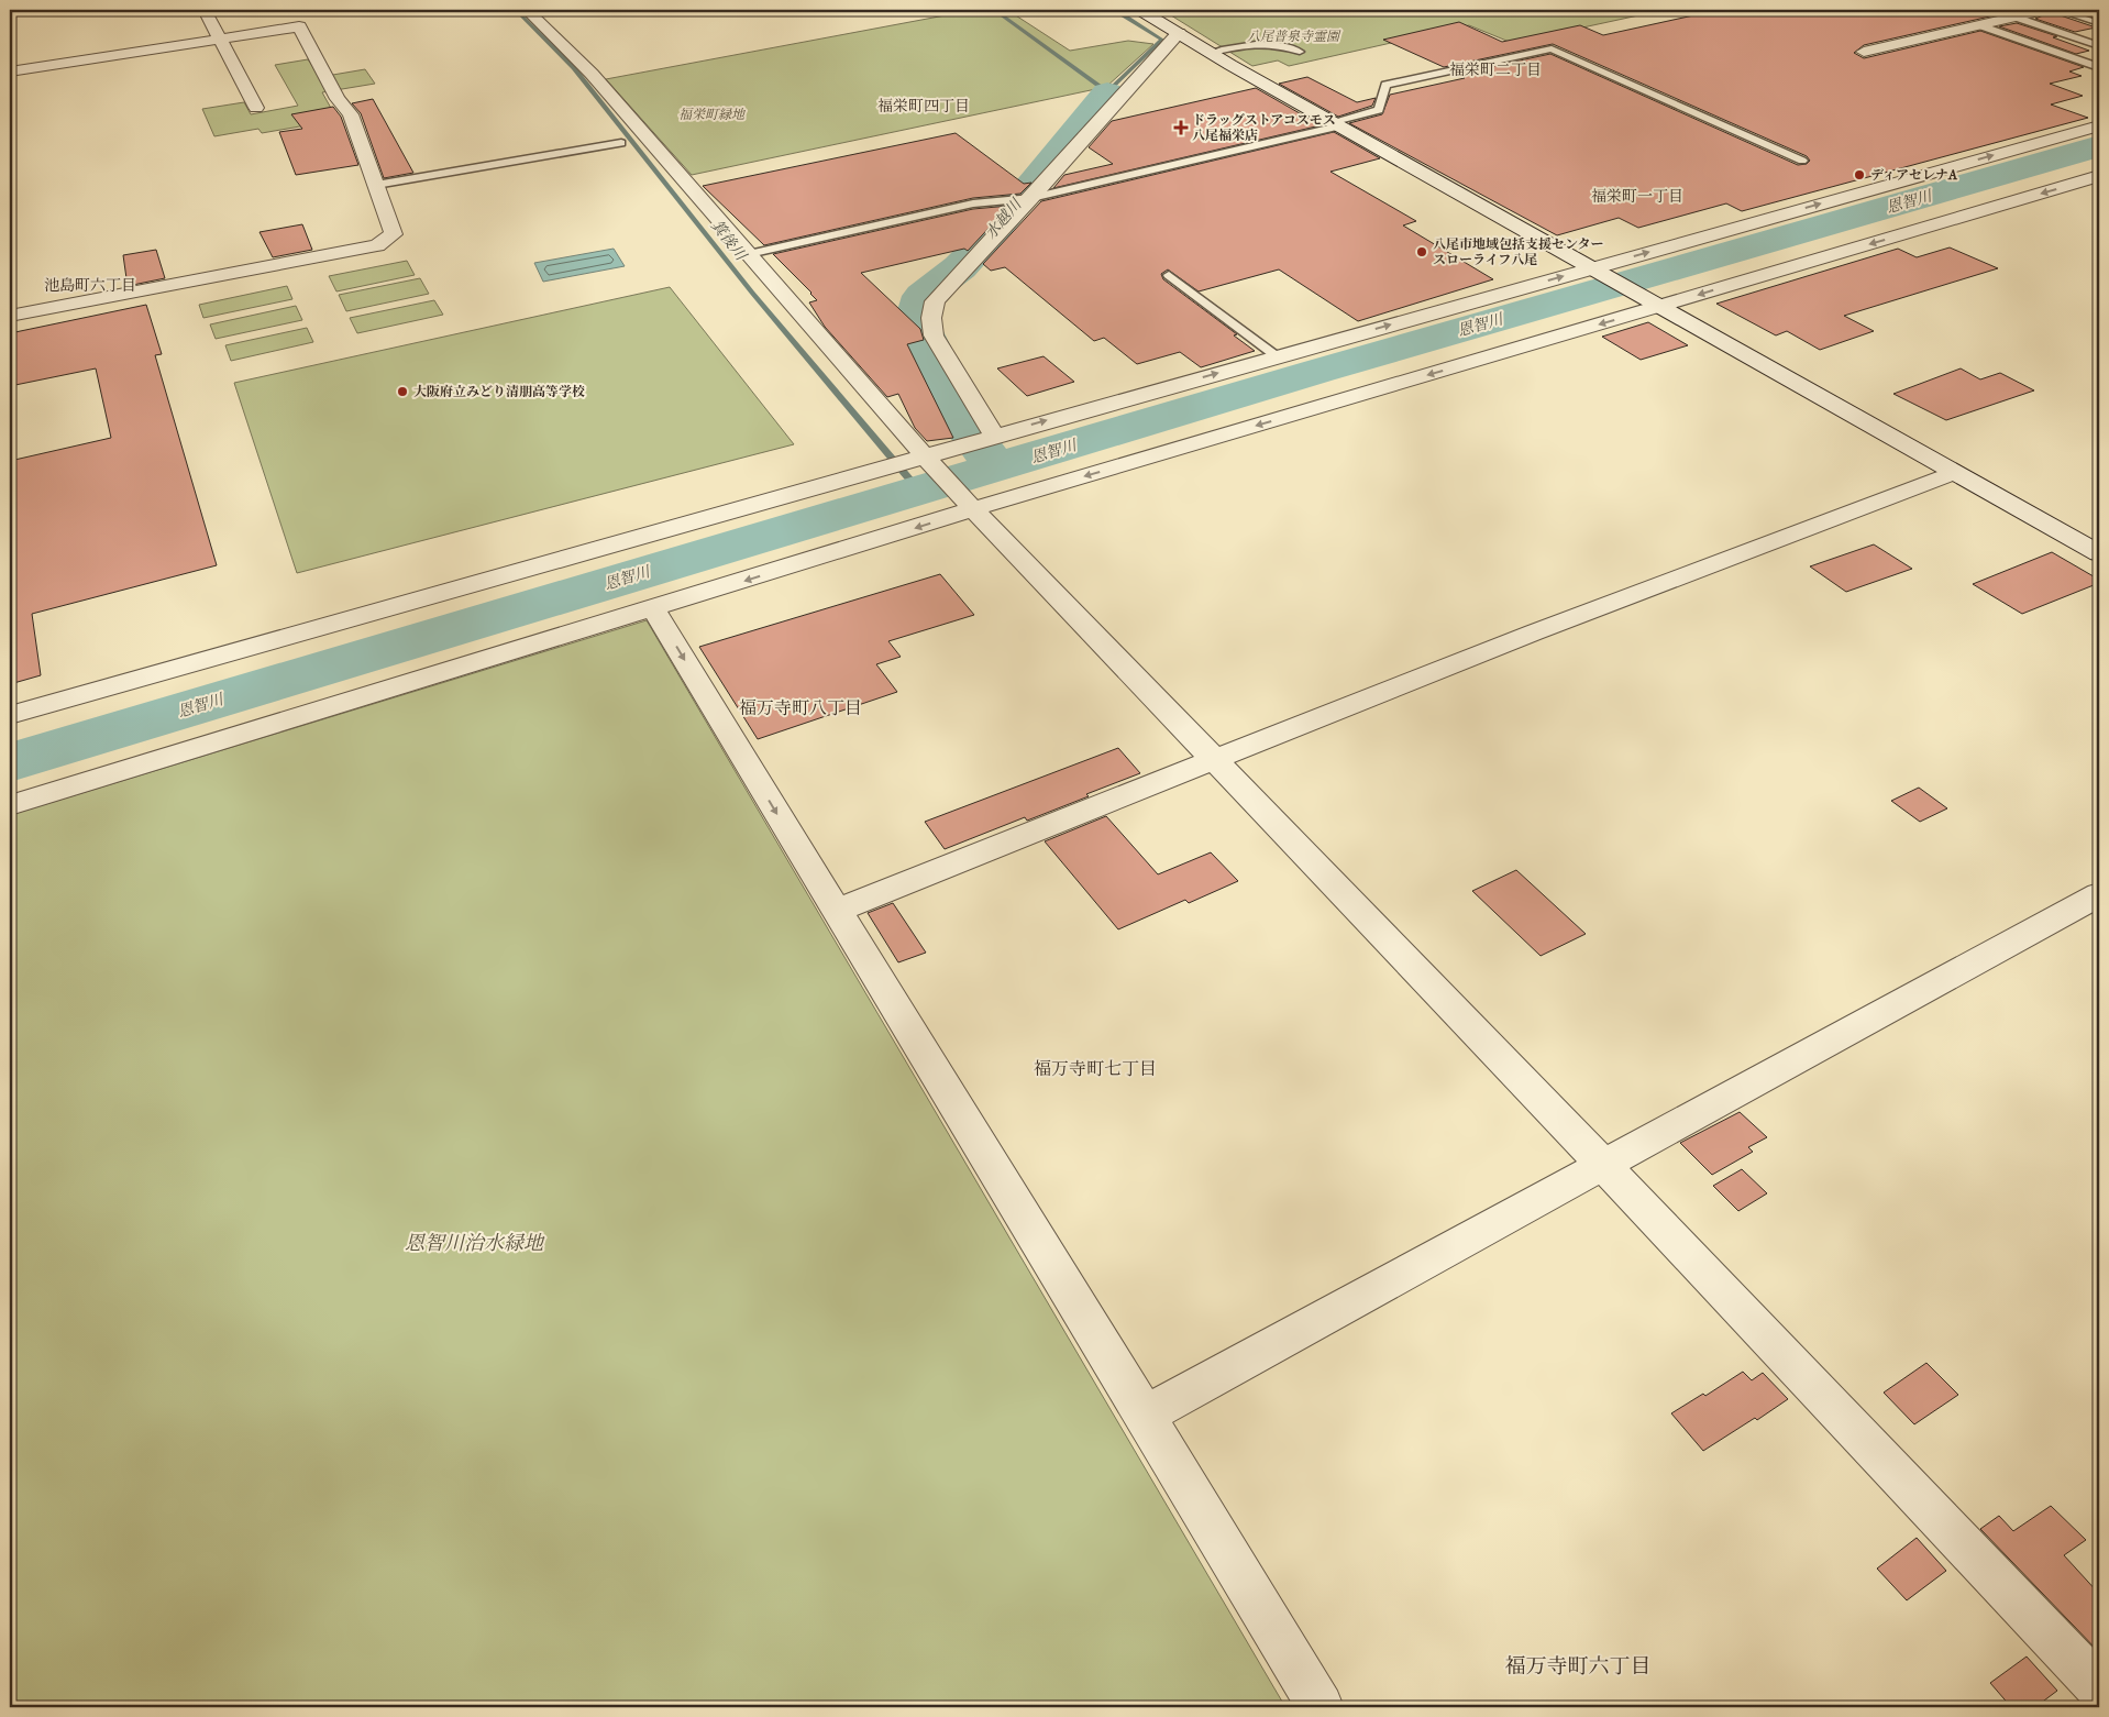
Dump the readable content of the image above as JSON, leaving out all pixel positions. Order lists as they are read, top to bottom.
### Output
{
  "districts": [
    "福栄町二丁目",
    "福栄町四丁目",
    "福栄町一丁目",
    "池島町六丁目",
    "福万寺町八丁目",
    "福万寺町七丁目",
    "福万寺町六丁目"
  ],
  "water": ["恩智川", "水越川", "箕後川"],
  "parks": ["八尾普泉寺霊園", "福栄町緑地", "恩智川治水緑地"],
  "places": {
    "health": ["ドラッグストアコスモス 八尾福栄店"],
    "other": ["ディアセレナA", "八尾市地域包括支援センター スローライフ八尾", "大阪府立みどり清朋高等学校"]
  }
}
